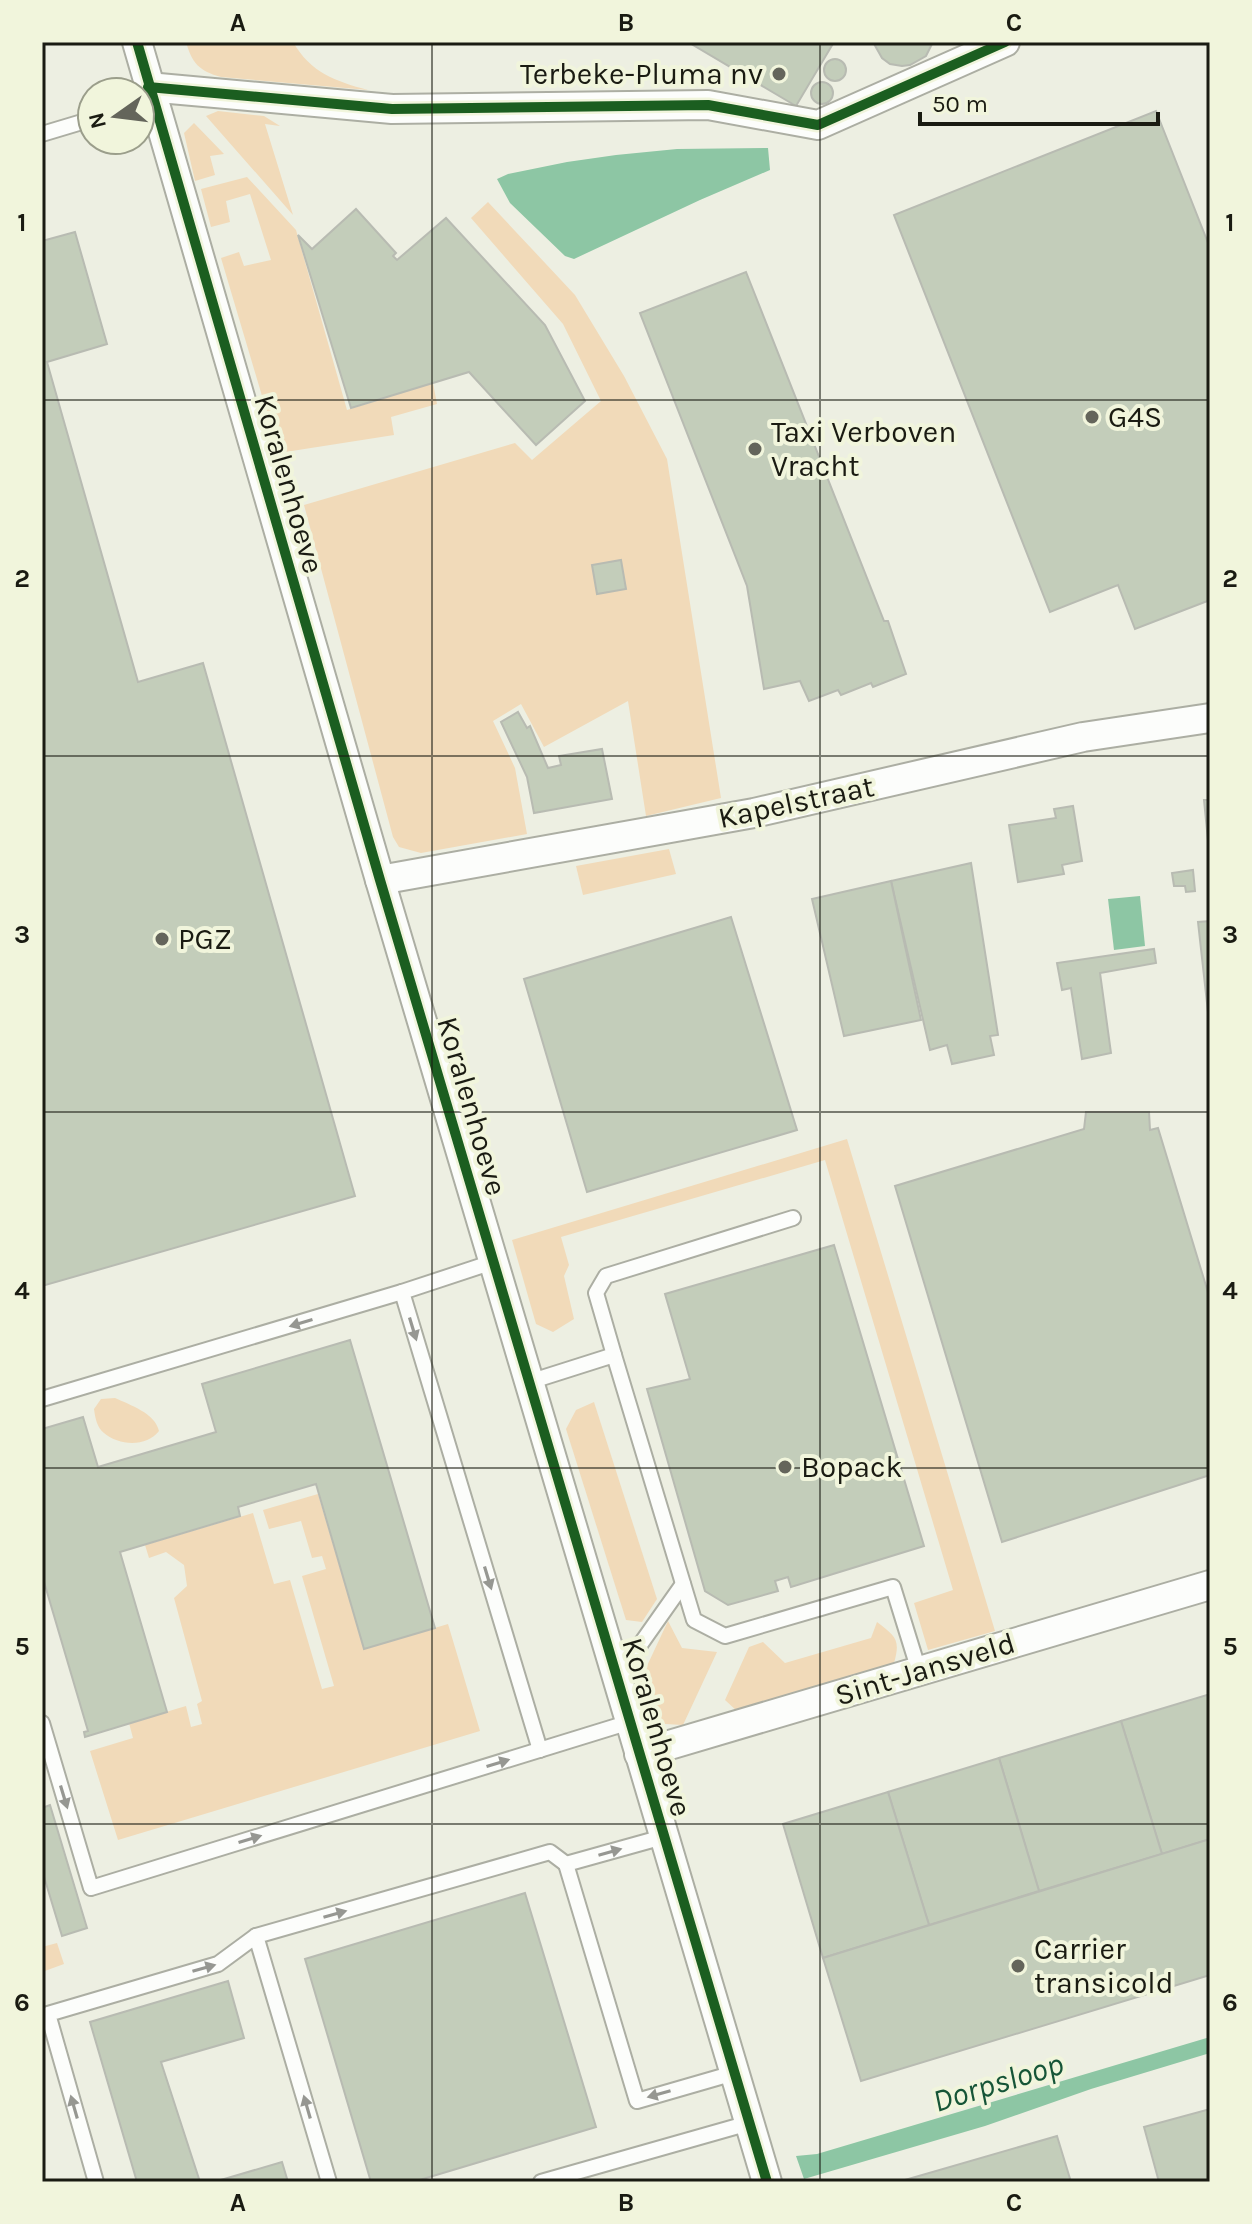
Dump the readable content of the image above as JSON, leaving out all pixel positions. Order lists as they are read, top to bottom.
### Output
{
  "streets": {
    "street": ["Koralenhoeve", "Kapelstraat", "Sint-Jansveld"]
  },
  "crossings": [
    ["Koralenhoeve", "Kapelstraat"],
    ["Koralenhoeve", "Sint-Jansveld"]
  ],
  "water": ["Dorpsloop"],
  "places": [
    "Terbeke-Pluma nv",
    "G4S",
    "Taxi Verboven Vracht",
    "PGZ",
    "Bopack",
    "Carrier transicold"
  ],
  "scale_bar": "50 m",
  "north": "left",
  "grid": {
    "columns": ["A", "B", "C"],
    "rows": [
      "1",
      "2",
      "3",
      "4",
      "5",
      "6"
    ]
  }
}
